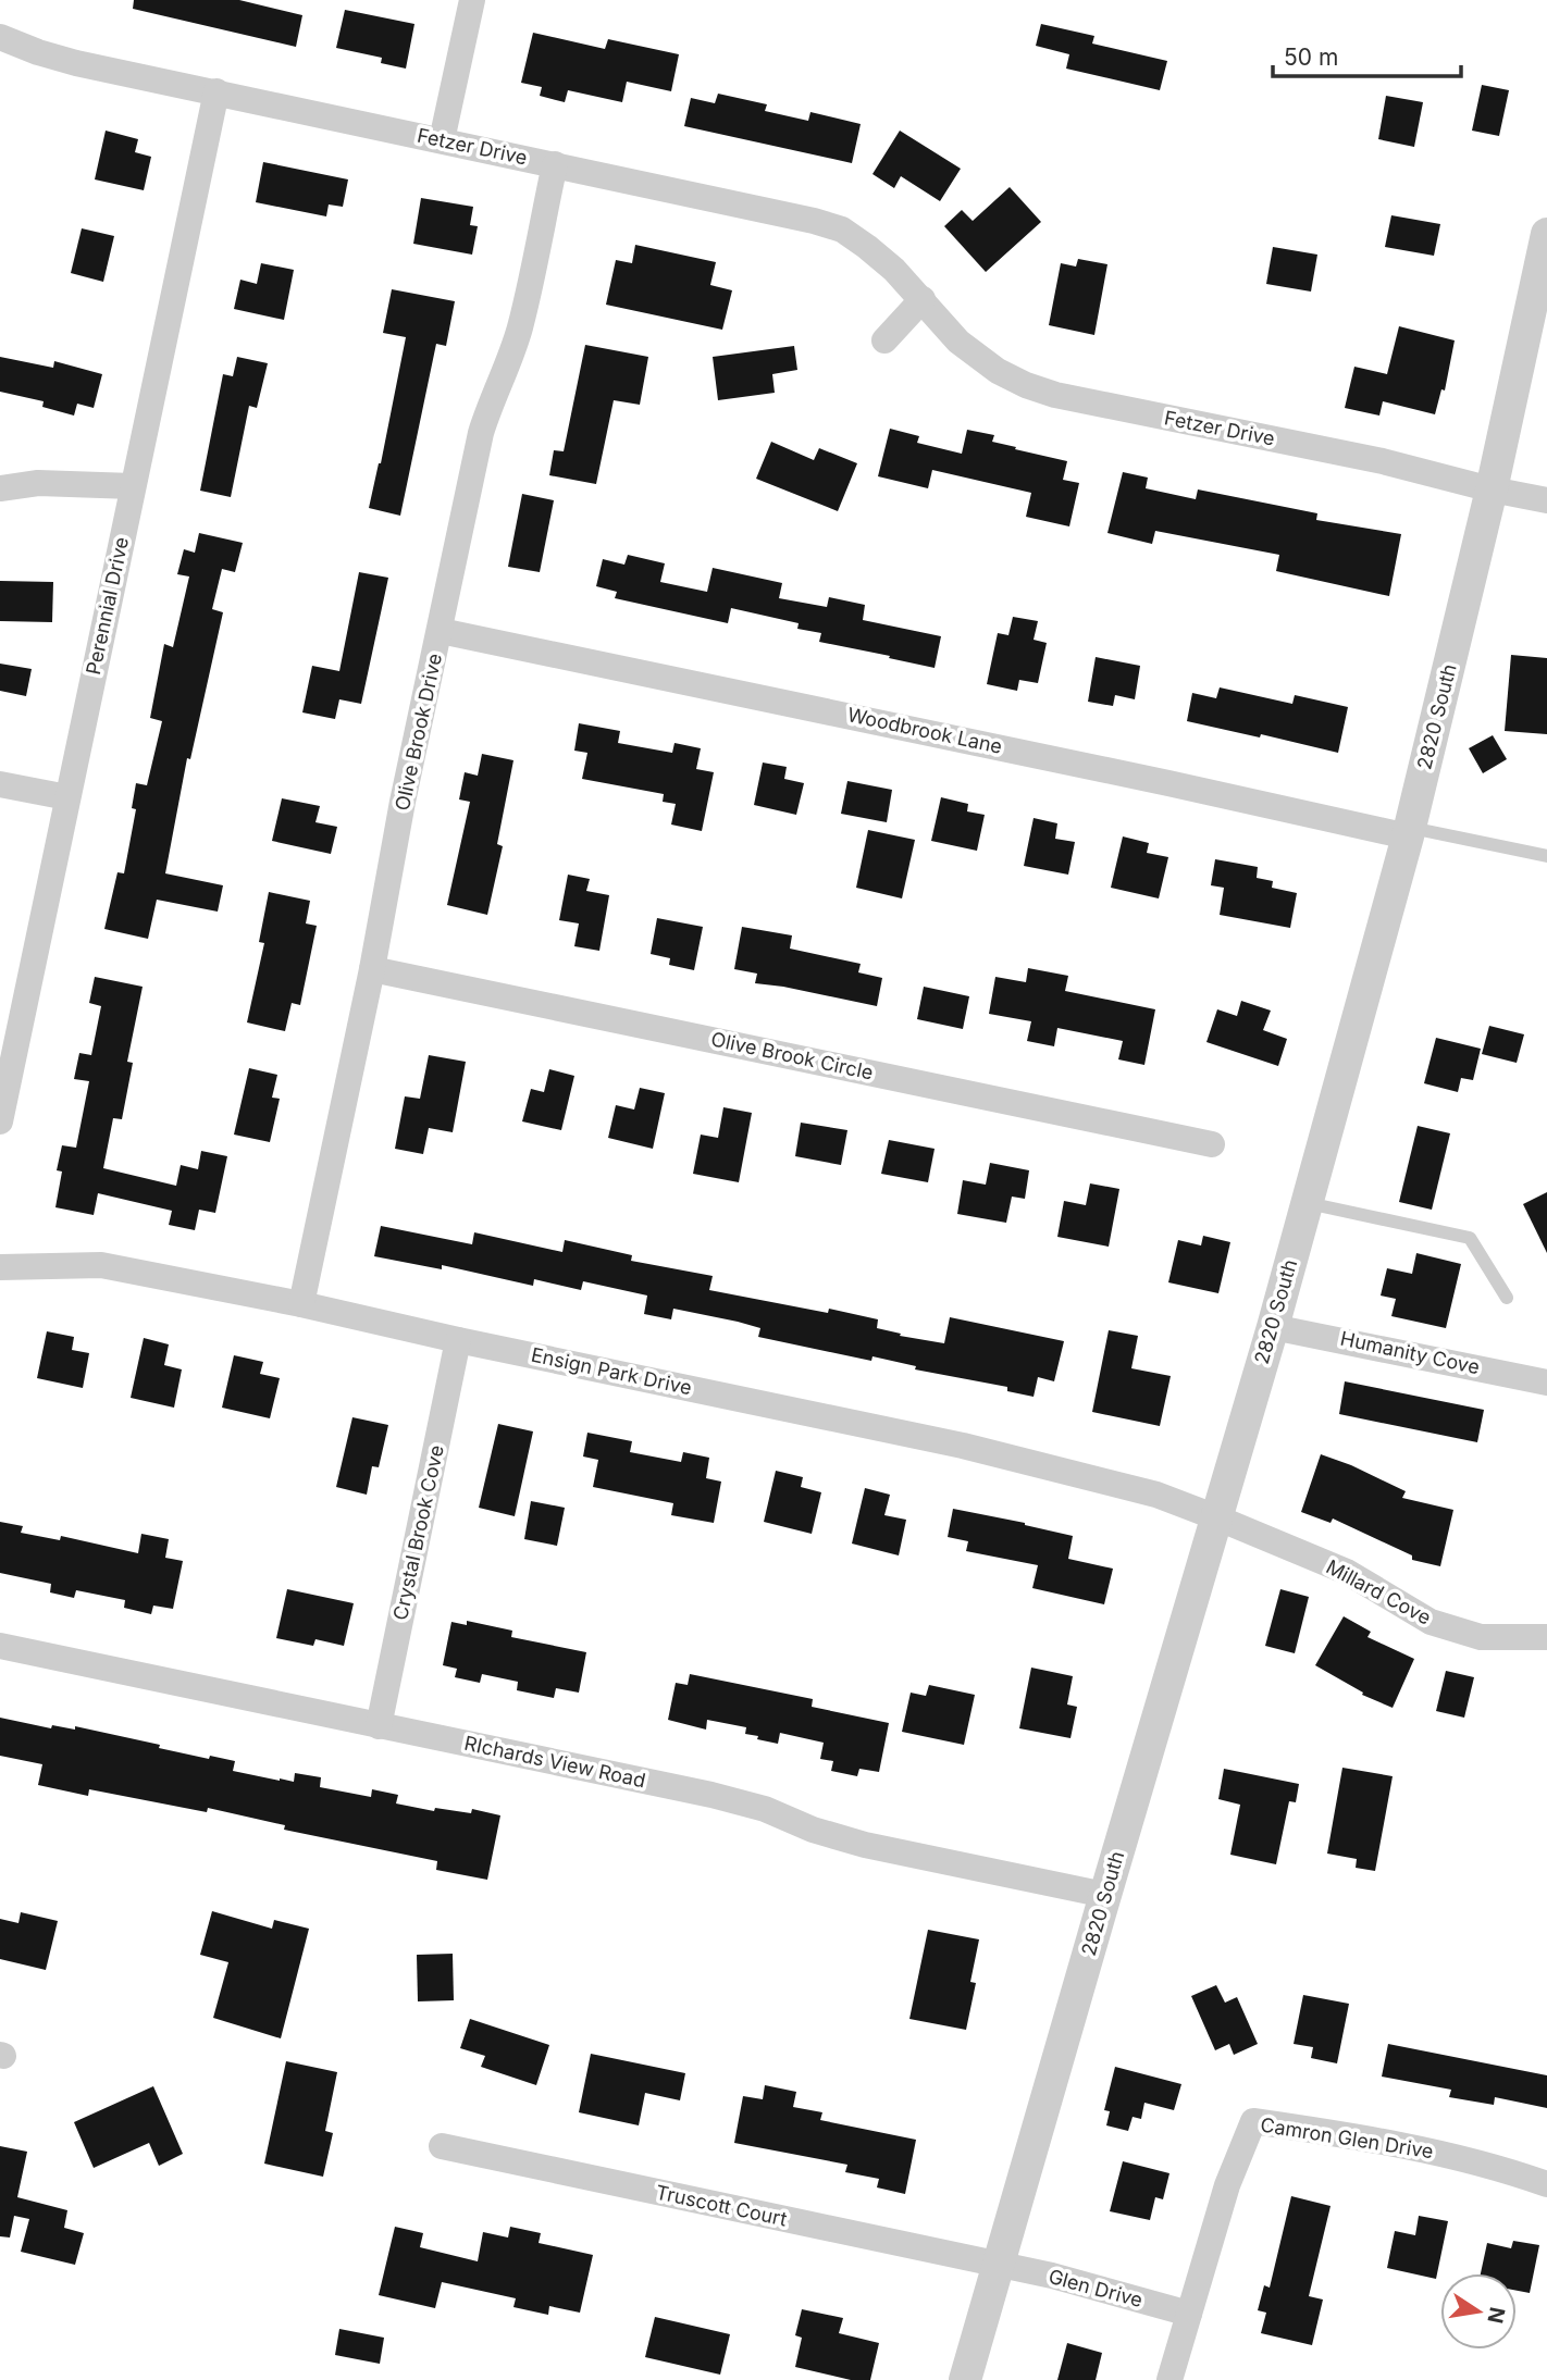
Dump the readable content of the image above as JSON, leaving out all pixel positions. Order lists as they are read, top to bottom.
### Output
{
  "streets": {
    "street": [
      "Fetzer Drive",
      "Perennial Drive",
      "2820 South",
      "Woodbrook Lane",
      "Olive Brook Drive",
      "Olive Brook Circle",
      "Humanity Cove",
      "Ensign Park Drive",
      "Crystal Brook Cove",
      "Millard Cove",
      "RIchards View Road",
      "Camron Glen Drive",
      "Truscott Court",
      "Glen Drive"
    ]
  },
  "crossings": [
    ["Fetzer Drive", "Perennial Drive"],
    ["Fetzer Drive", "2820 South"],
    ["Fetzer Drive", "Olive Brook Drive"],
    ["2820 South", "Woodbrook Lane"],
    ["2820 South", "Humanity Cove"],
    ["2820 South", "Ensign Park Drive"],
    ["2820 South", "Millard Cove"],
    ["2820 South", "RIchards View Road"],
    ["2820 South", "Truscott Court"],
    ["2820 South", "Glen Drive"],
    ["Woodbrook Lane", "Olive Brook Drive"],
    ["Olive Brook Drive", "Olive Brook Circle"],
    ["Olive Brook Drive", "Ensign Park Drive"],
    ["Ensign Park Drive", "Crystal Brook Cove"],
    ["Ensign Park Drive", "Millard Cove"],
    ["Crystal Brook Cove", "RIchards View Road"],
    ["Camron Glen Drive", "Glen Drive"],
    ["Truscott Court", "Glen Drive"]
  ],
  "scale_bar": "50 m",
  "north": "right"
}
